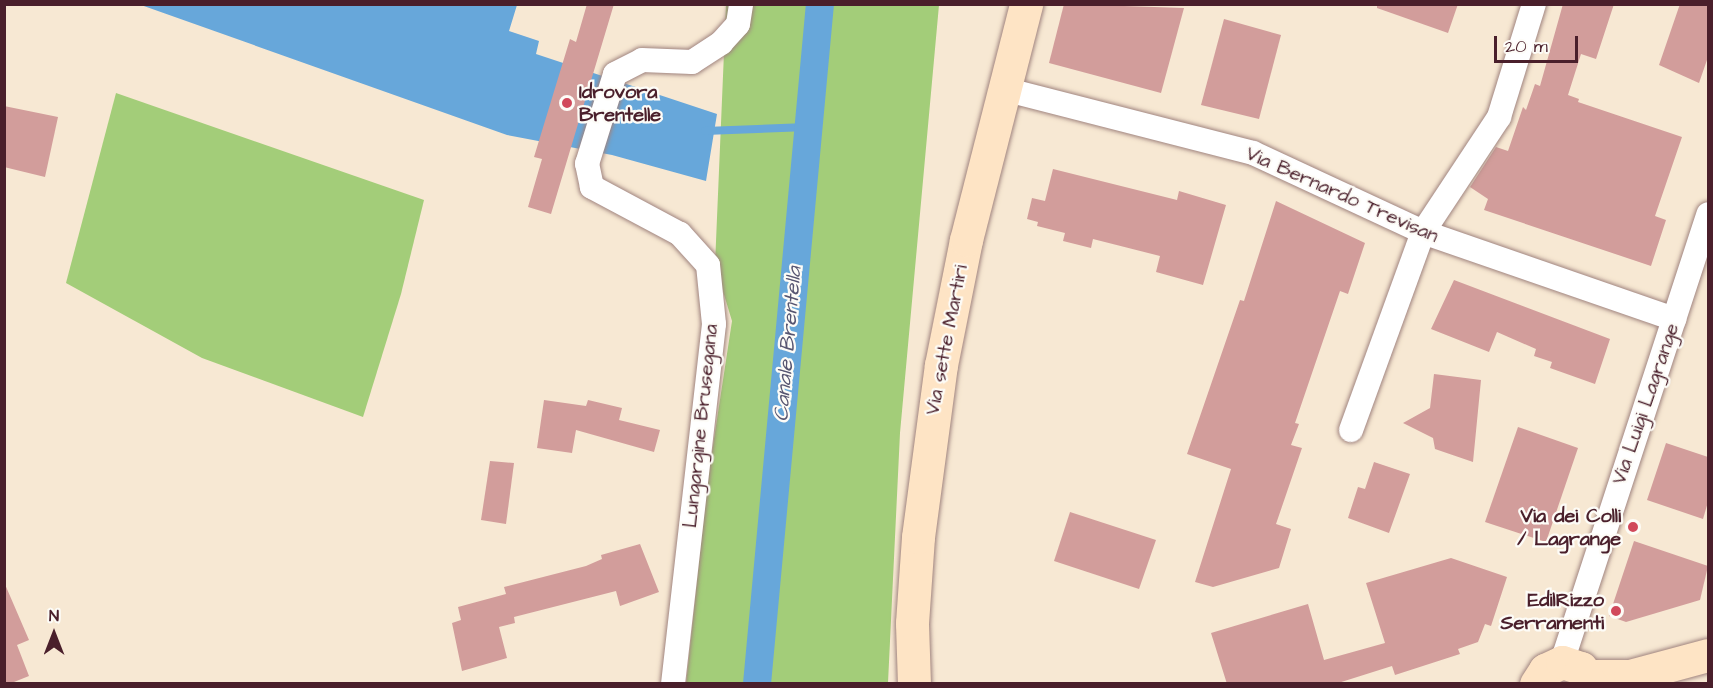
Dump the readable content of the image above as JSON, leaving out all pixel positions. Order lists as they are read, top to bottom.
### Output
{
  "streets": {
    "main road": ["Via sette Martiri"],
    "street": ["Via Bernardo Trevisan", "Via Luigi Lagrange", "Lungargine Brusegana"]
  },
  "crossings": [
    ["Via Bernardo Trevisan", "Via sette Martiri"],
    ["Via Bernardo Trevisan", "Via Luigi Lagrange"]
  ],
  "water": ["Canale Brentella"],
  "places": ["Idrovora Brentelle", "Via dei Colli / Lagrange", "EdilRizzo Serramenti"],
  "scale_bar": "20 m",
  "north": "top"
}
